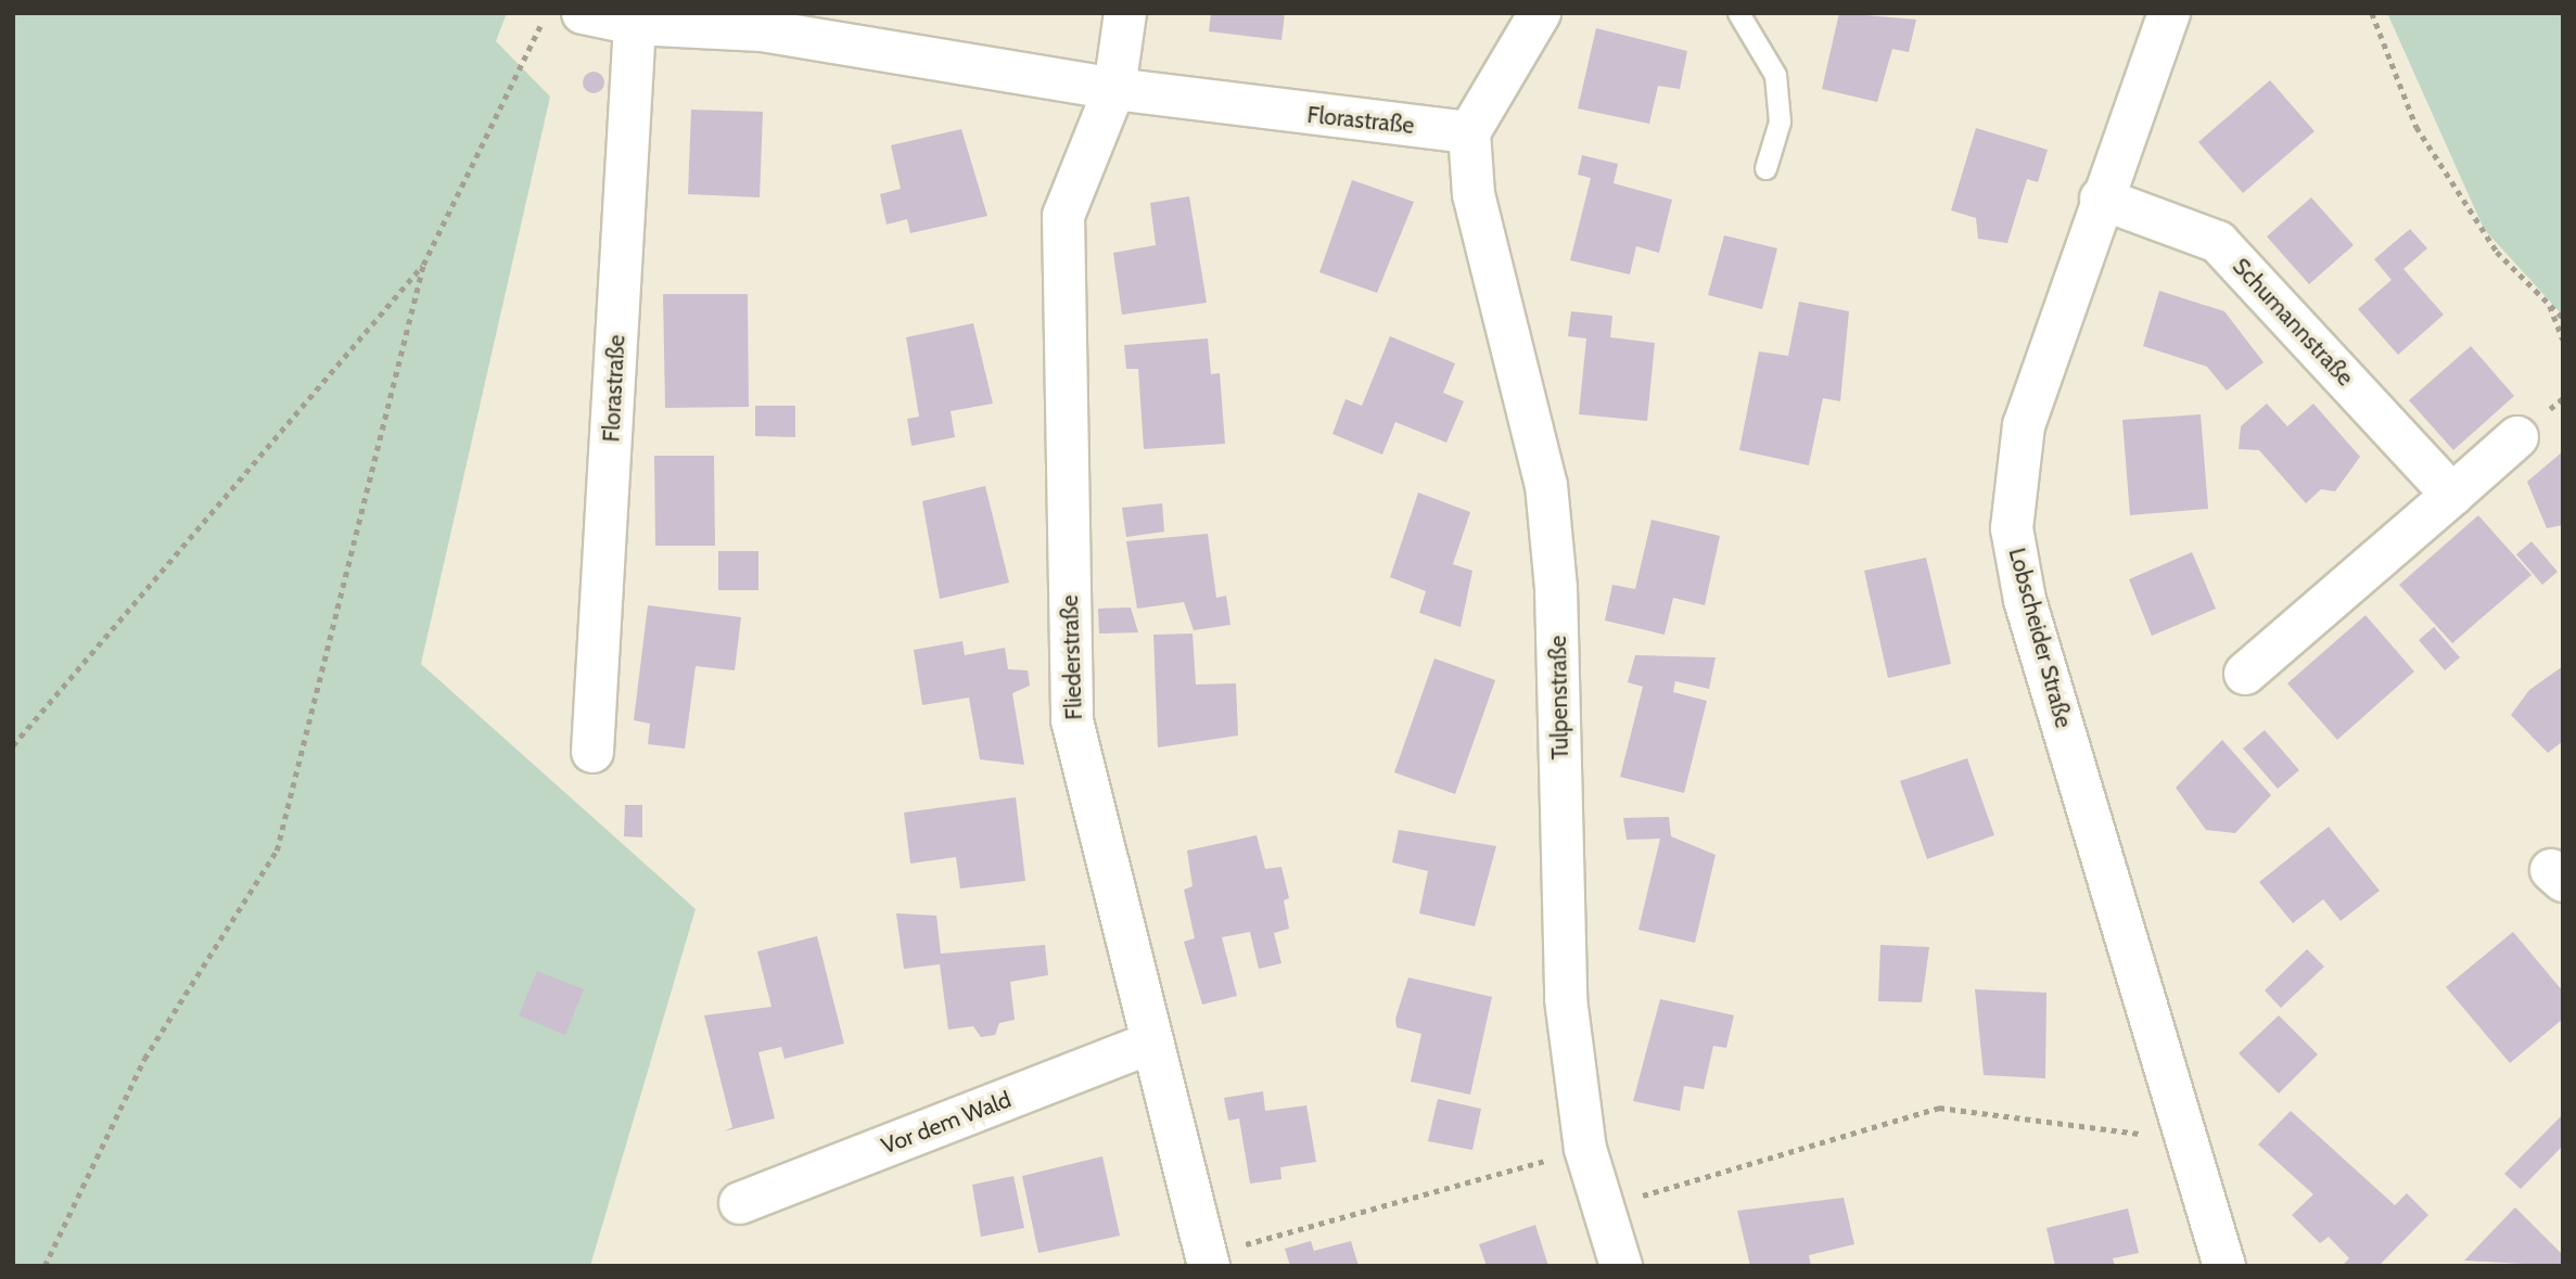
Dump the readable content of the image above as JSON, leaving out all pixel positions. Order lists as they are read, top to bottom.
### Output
{
  "streets": {
    "street": [
      "Florastraße",
      "Schumannstraße",
      "Lobscheider Straße",
      "Fliederstraße",
      "Tulpenstraße",
      "Vor dem Wald"
    ]
  },
  "crossings": [
    ["Florastraße", "Fliederstraße"],
    ["Florastraße", "Tulpenstraße"],
    ["Schumannstraße", "Lobscheider Straße"],
    ["Fliederstraße", "Vor dem Wald"]
  ]
}
